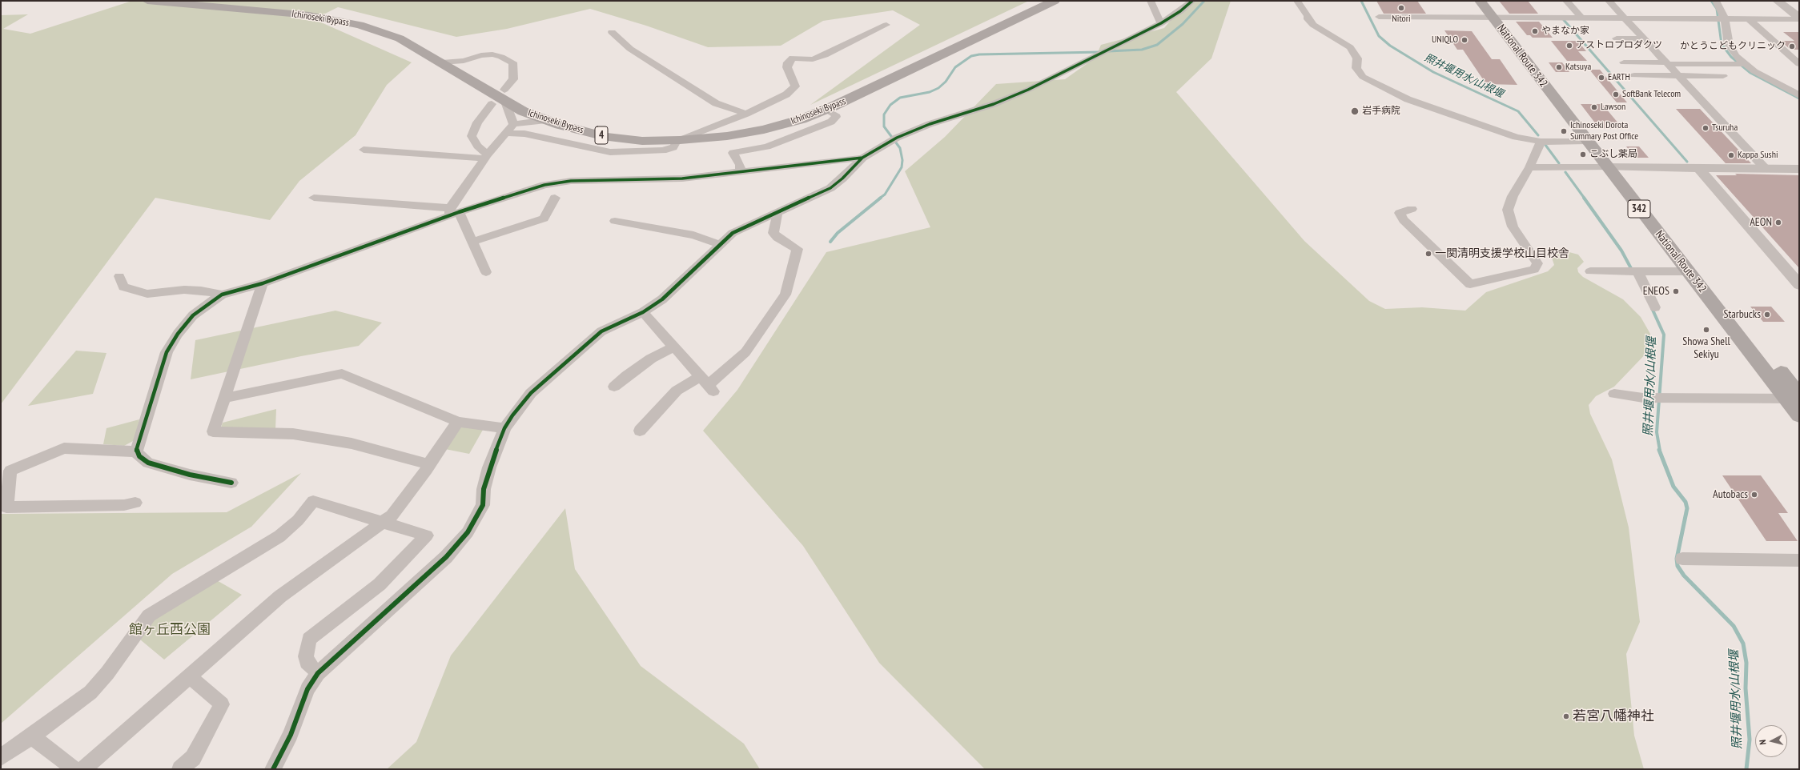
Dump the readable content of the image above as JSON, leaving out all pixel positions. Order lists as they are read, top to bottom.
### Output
{
  "streets": {
    "highway": [
      "Ichinoseki Bypass",
      "National Route 342",
      "4",
      "342"
    ]
  },
  "water": ["照井堰用水/山根堰"],
  "parks": ["館ヶ丘西公園"],
  "places": [
    "Nitori",
    "やまなか家",
    "UNIQLO",
    "アストロプロダクツ",
    "かとうこどもクリニック",
    "Katsuya",
    "EARTH",
    "SoftBank Telecom",
    "Lawson",
    "岩手病院",
    "Tsuruha",
    "Ichinoseki Dorota Summary Post Office",
    "こぶし薬局",
    "Kappa Sushi",
    "AEON",
    "一関清明支援学校山目校舎",
    "ENEOS",
    "Starbucks",
    "Showa Shell Sekiyu",
    "Autobacs",
    "若宮八幡神社"
  ],
  "north": "left"
}
